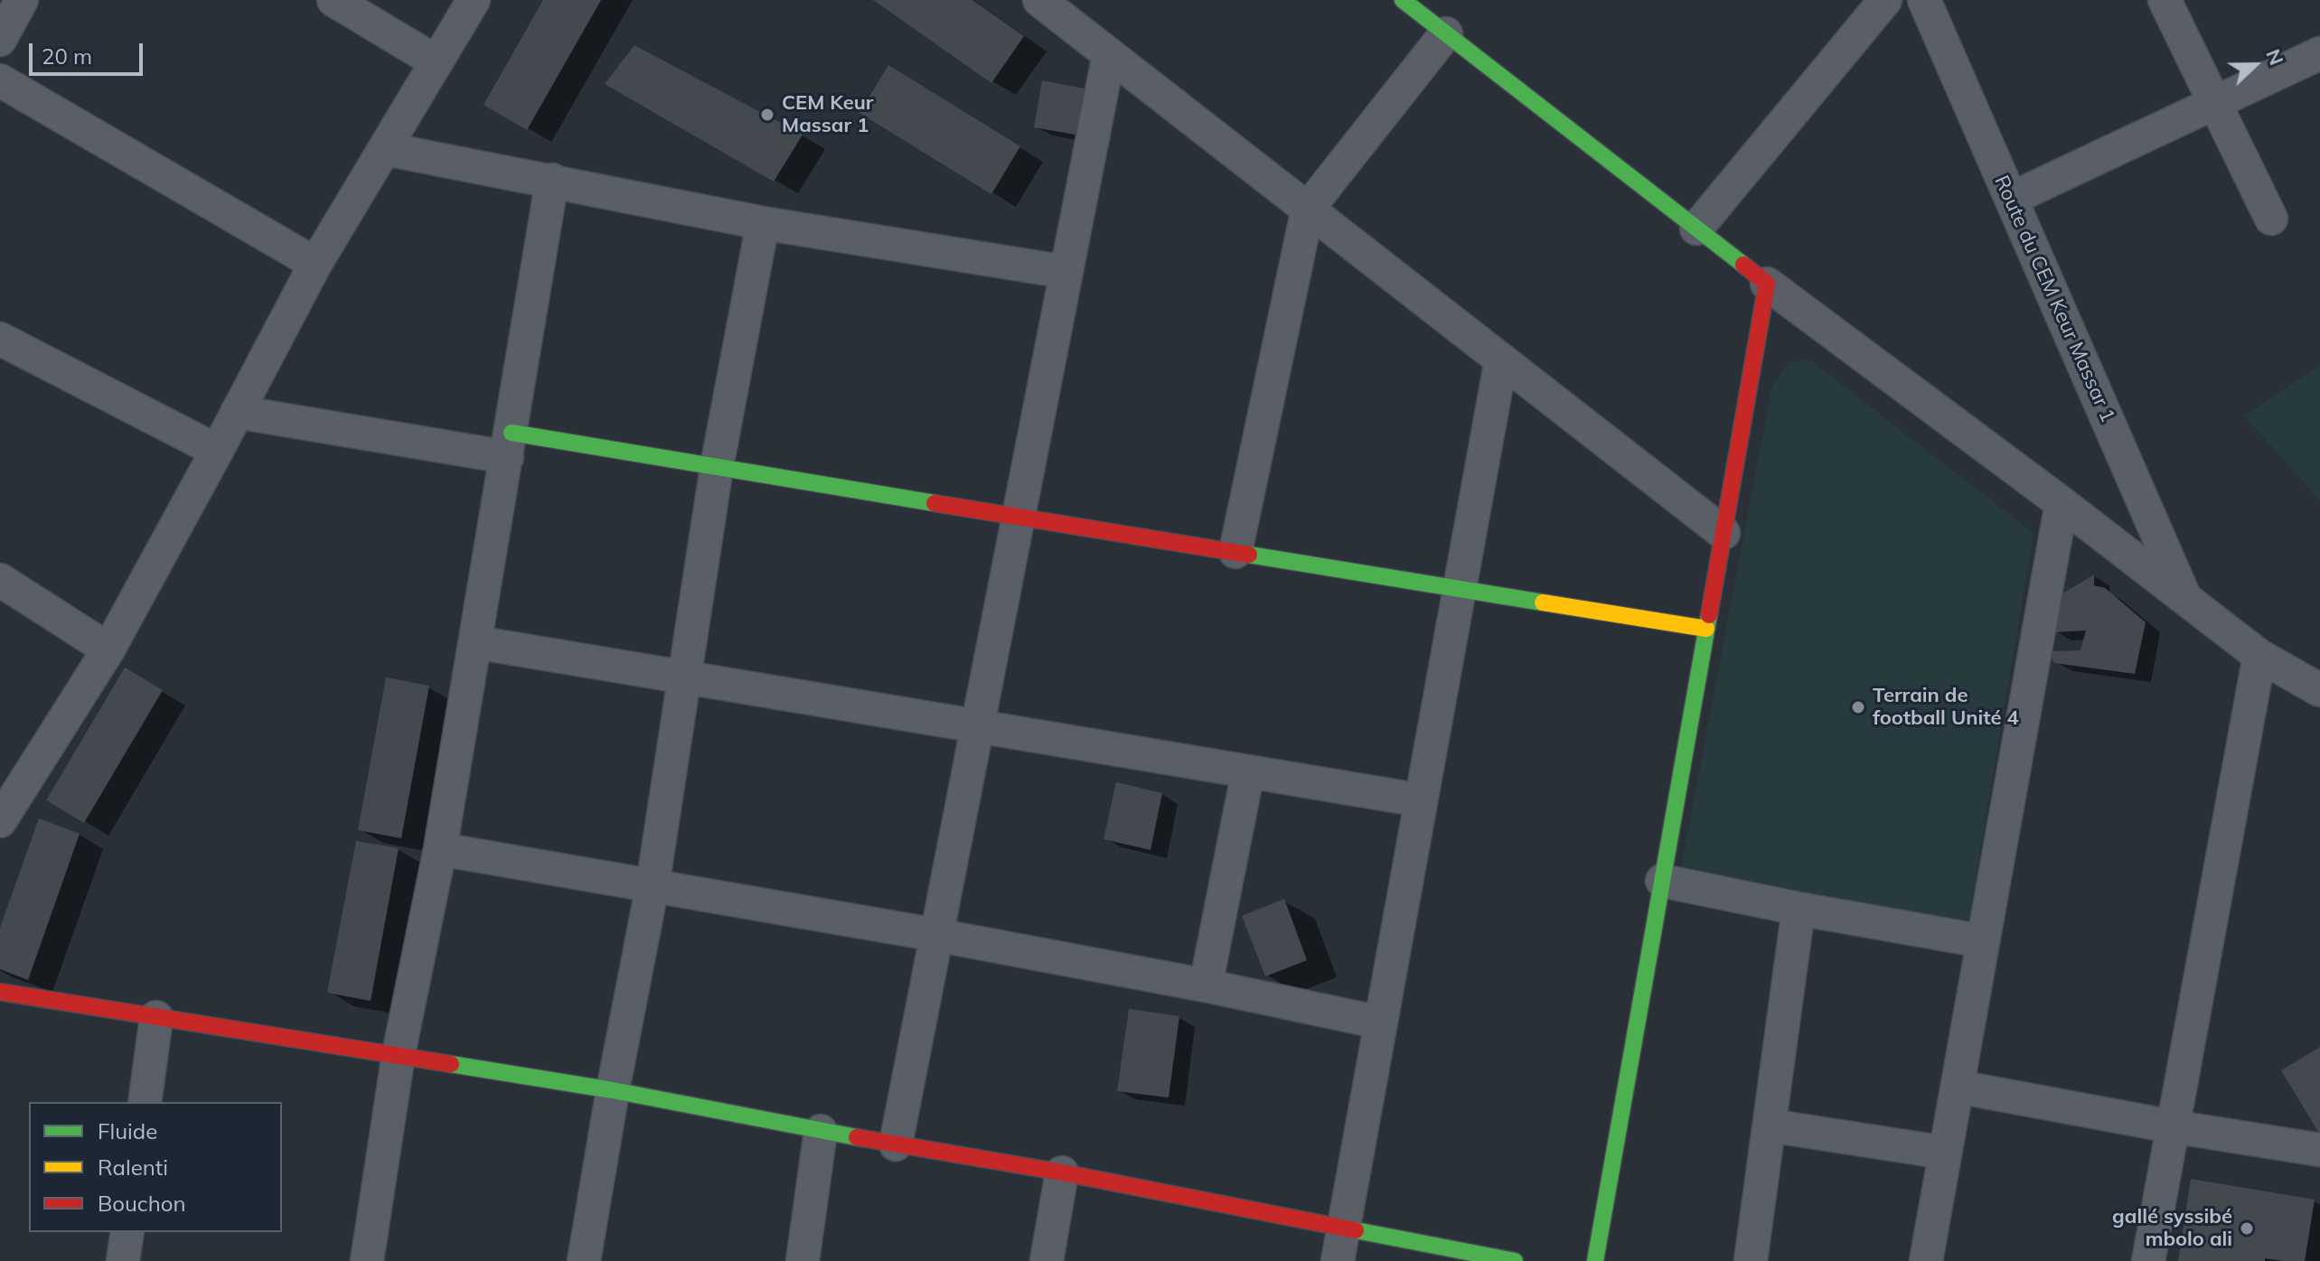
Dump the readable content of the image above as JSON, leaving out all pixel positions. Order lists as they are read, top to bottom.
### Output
{
  "streets": {
    "street": ["Route du CEM Keur Massar 1"]
  },
  "places": ["CEM Keur Massar 1", "Terrain de football Unité 4", "gallé syssibé mbolo ali"],
  "legend": ["Fluide", "Ralenti", "Bouchon"],
  "scale_bar": "20 m",
  "north": "right"
}
